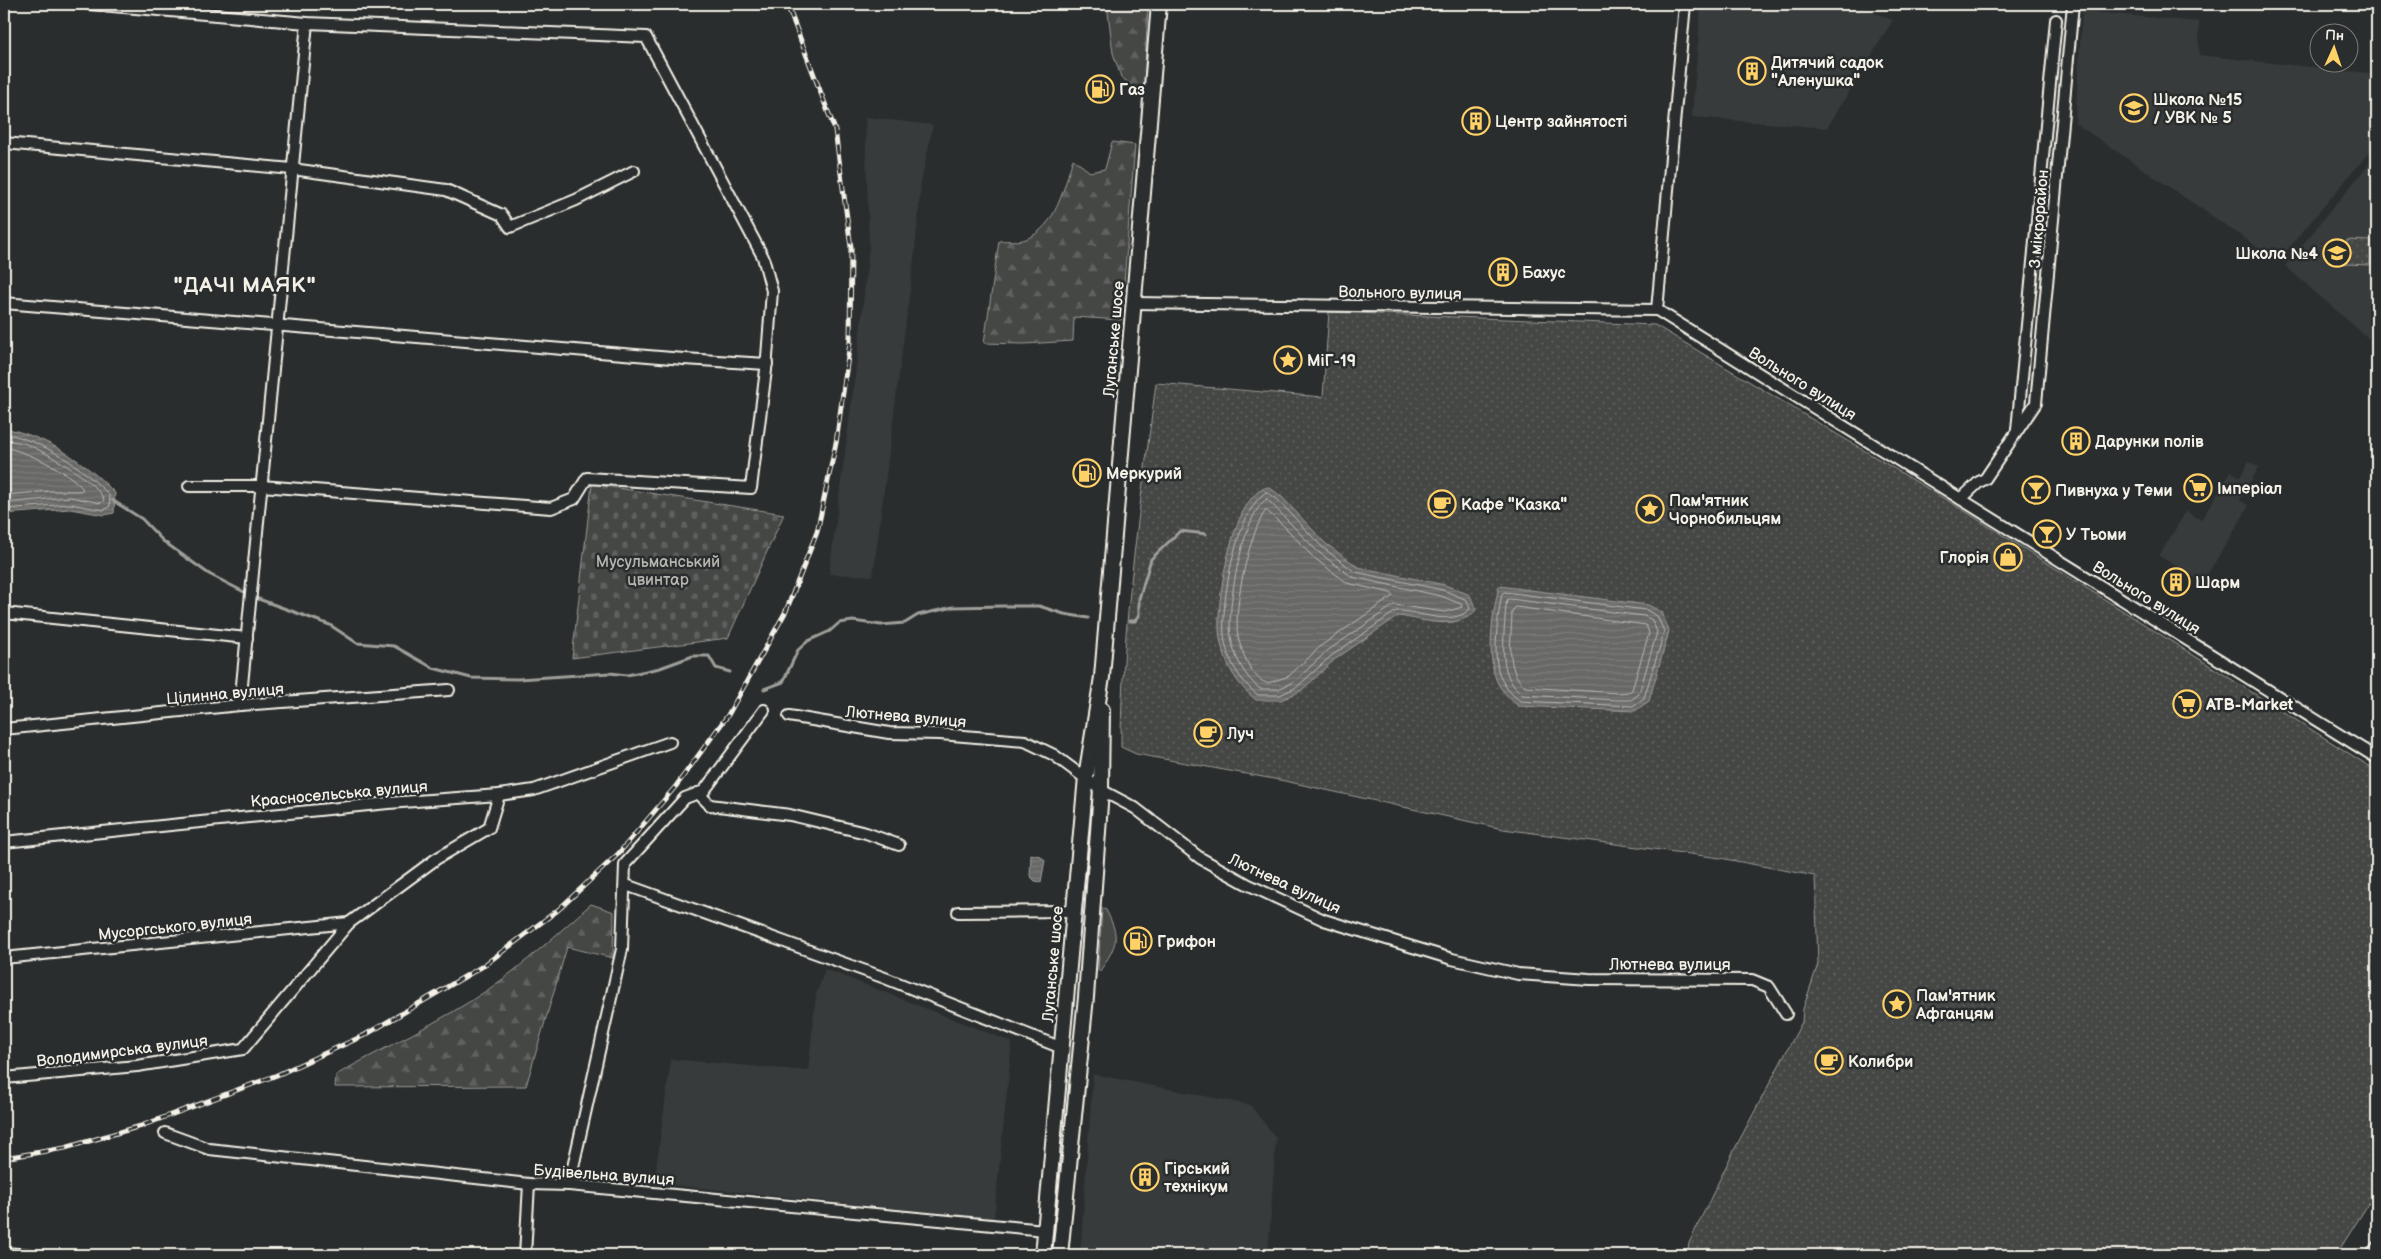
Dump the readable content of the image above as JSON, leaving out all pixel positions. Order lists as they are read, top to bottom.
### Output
{
  "streets": {
    "main road": ["Луганське шосе"],
    "street": [
      "3 мікрорайон",
      "Вольного вулиця",
      "Цілинна вулиця",
      "Лютнева вулиця",
      "Красносельська вулиця",
      "Мусоргського вулиця",
      "Володимирська вулиця",
      "Будівельна вулиця"
    ]
  },
  "crossings": [
    ["3 мікрорайон", "Вольного вулиця"],
    ["Вольного вулиця", "Луганське шосе"],
    ["Луганське шосе", "Лютнева вулиця"],
    ["Луганське шосе", "Будівельна вулиця"],
    ["Мусоргського вулиця", "Володимирська вулиця"]
  ],
  "districts": ["\"ДАЧІ МАЯК\""],
  "parks": ["Мусульманський цвинтар"],
  "places": {
    "building": [
      "Дитячий садок \"Аленушка\"",
      "Центр зайнятості",
      "Бахус",
      "Дарунки полів",
      "Шарм",
      "Гірський технікум"
    ],
    "fuel station": ["Газ", "Меркурий", "Грифон"],
    "school or university": ["Школа №15 / УВК № 5", "Школа №4"],
    "place": ["МіГ-19", "Пам'ятник Чорнобильцям", "Пам'ятник Афганцям"],
    "supermarket": ["Імперіал", "ATB-Market"],
    "bar": ["Пивнуха у Теми", "У Тьоми"],
    "cafe": ["Кафе \"Казка\"", "Луч", "Колибри"],
    "shop": ["Глорія"]
  },
  "north": "top"
}
